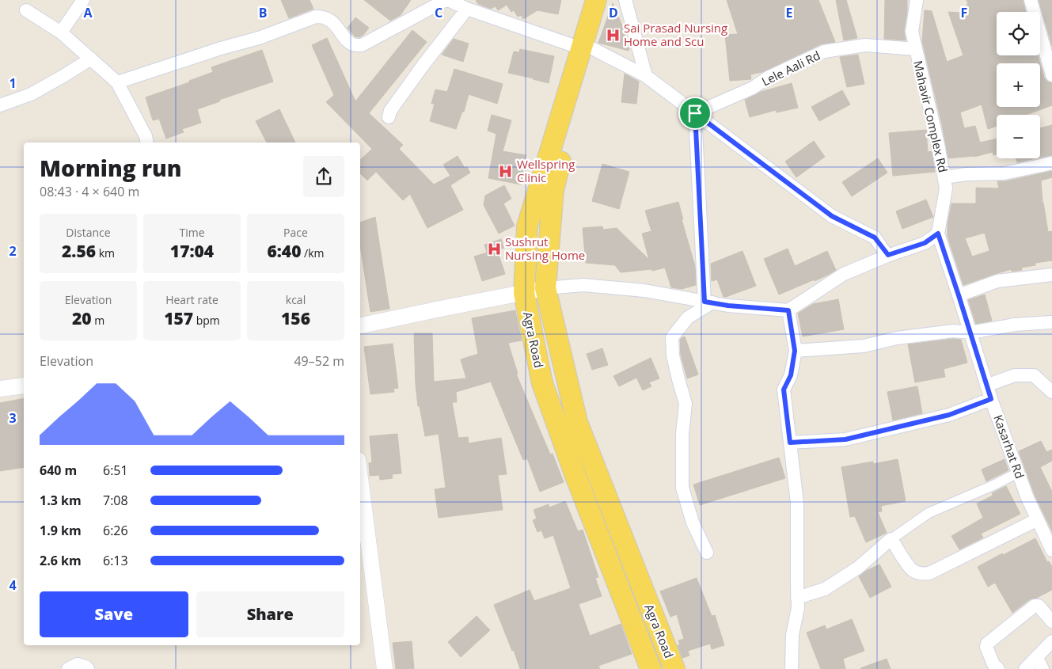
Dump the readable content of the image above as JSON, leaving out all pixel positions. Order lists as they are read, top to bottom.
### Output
{
  "streets": {
    "main road": ["Agra Road"],
    "street": ["Lele Aali Rd", "Mahavir Complex Rd", "Kasarhat Rd"]
  },
  "crossings": [
    ["Lele Aali Rd", "Mahavir Complex Rd"],
    ["Mahavir Complex Rd", "Kasarhat Rd"]
  ],
  "places": {
    "hospital": ["Sai Prasad Nursing Home and Scu", "Wellspring Clinic", "Sushrut Nursing Home"]
  },
  "page": {
    "map_buttons": ["+", "−"],
    "heading": ["Morning run", "08:43 · 4 × 640 m"],
    "stats": [
      ["Distance", "2.56 km"],
      ["Time", "17:04"],
      ["Pace", "6:40 /km"],
      ["Elevation", "20 m"],
      ["Heart rate", "157 bpm"],
      ["kcal", "156"]
    ],
    "chart": ["Elevation", "49–52 m"],
    "list": [
      {
        "name": "640 m",
        "note": "6:51"
      },
      {
        "name": "1.3 km",
        "note": "7:08"
      },
      {
        "name": "1.9 km",
        "note": "6:26"
      },
      {
        "name": "2.6 km",
        "note": "6:13"
      }
    ],
    "buttons": ["Save", "Share"]
  },
  "grid": {
    "columns": [
      "A",
      "B",
      "C",
      "D",
      "E",
      "F"
    ],
    "rows": [
      "1",
      "2",
      "3",
      "4"
    ]
  }
}
